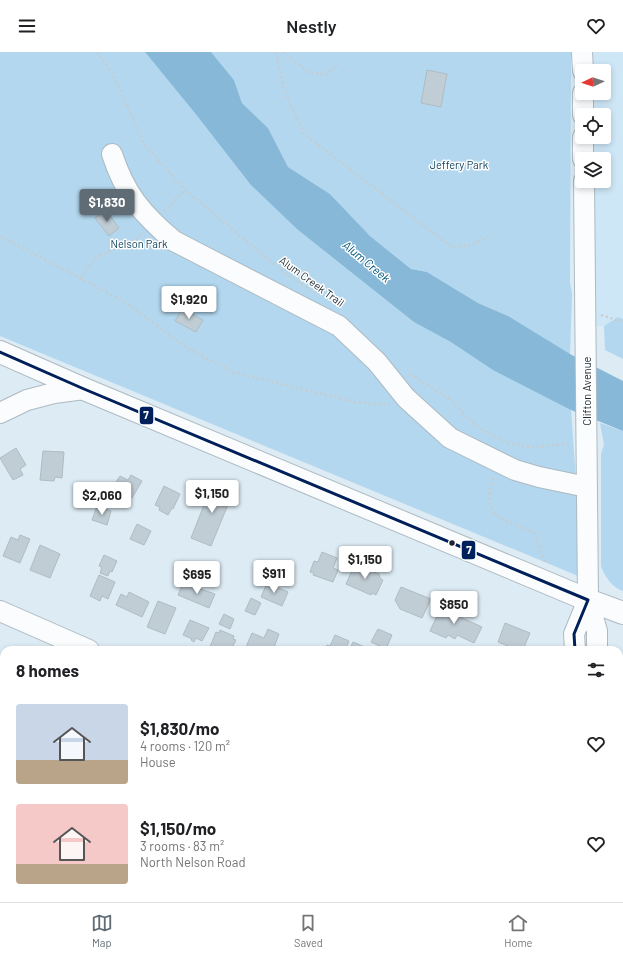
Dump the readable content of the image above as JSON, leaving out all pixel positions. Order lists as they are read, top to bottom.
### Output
{
  "streets": {
    "street": ["Clifton Avenue"],
    "path": ["Alum Creek Trail"]
  },
  "water": ["Alum Creek"],
  "parks": ["Jeffery Park", "Nelson Park"],
  "lines": ["transit line 7"],
  "north": "left",
  "page": {
    "header": "Nestly",
    "price": [
      "$1,830",
      "$1,920",
      "$1,150",
      "$2,060",
      "$1,150",
      "$911",
      "$695",
      "$850"
    ],
    "heading": "8 homes",
    "list": [
      {
        "name": "$1,830/mo",
        "note": "4 rooms · 120 m² · House"
      },
      {
        "name": "$1,150/mo",
        "note": "3 rooms · 83 m² · North Nelson Road"
      }
    ],
    "tabs": ["Map", "Saved", "Home"]
  }
}
